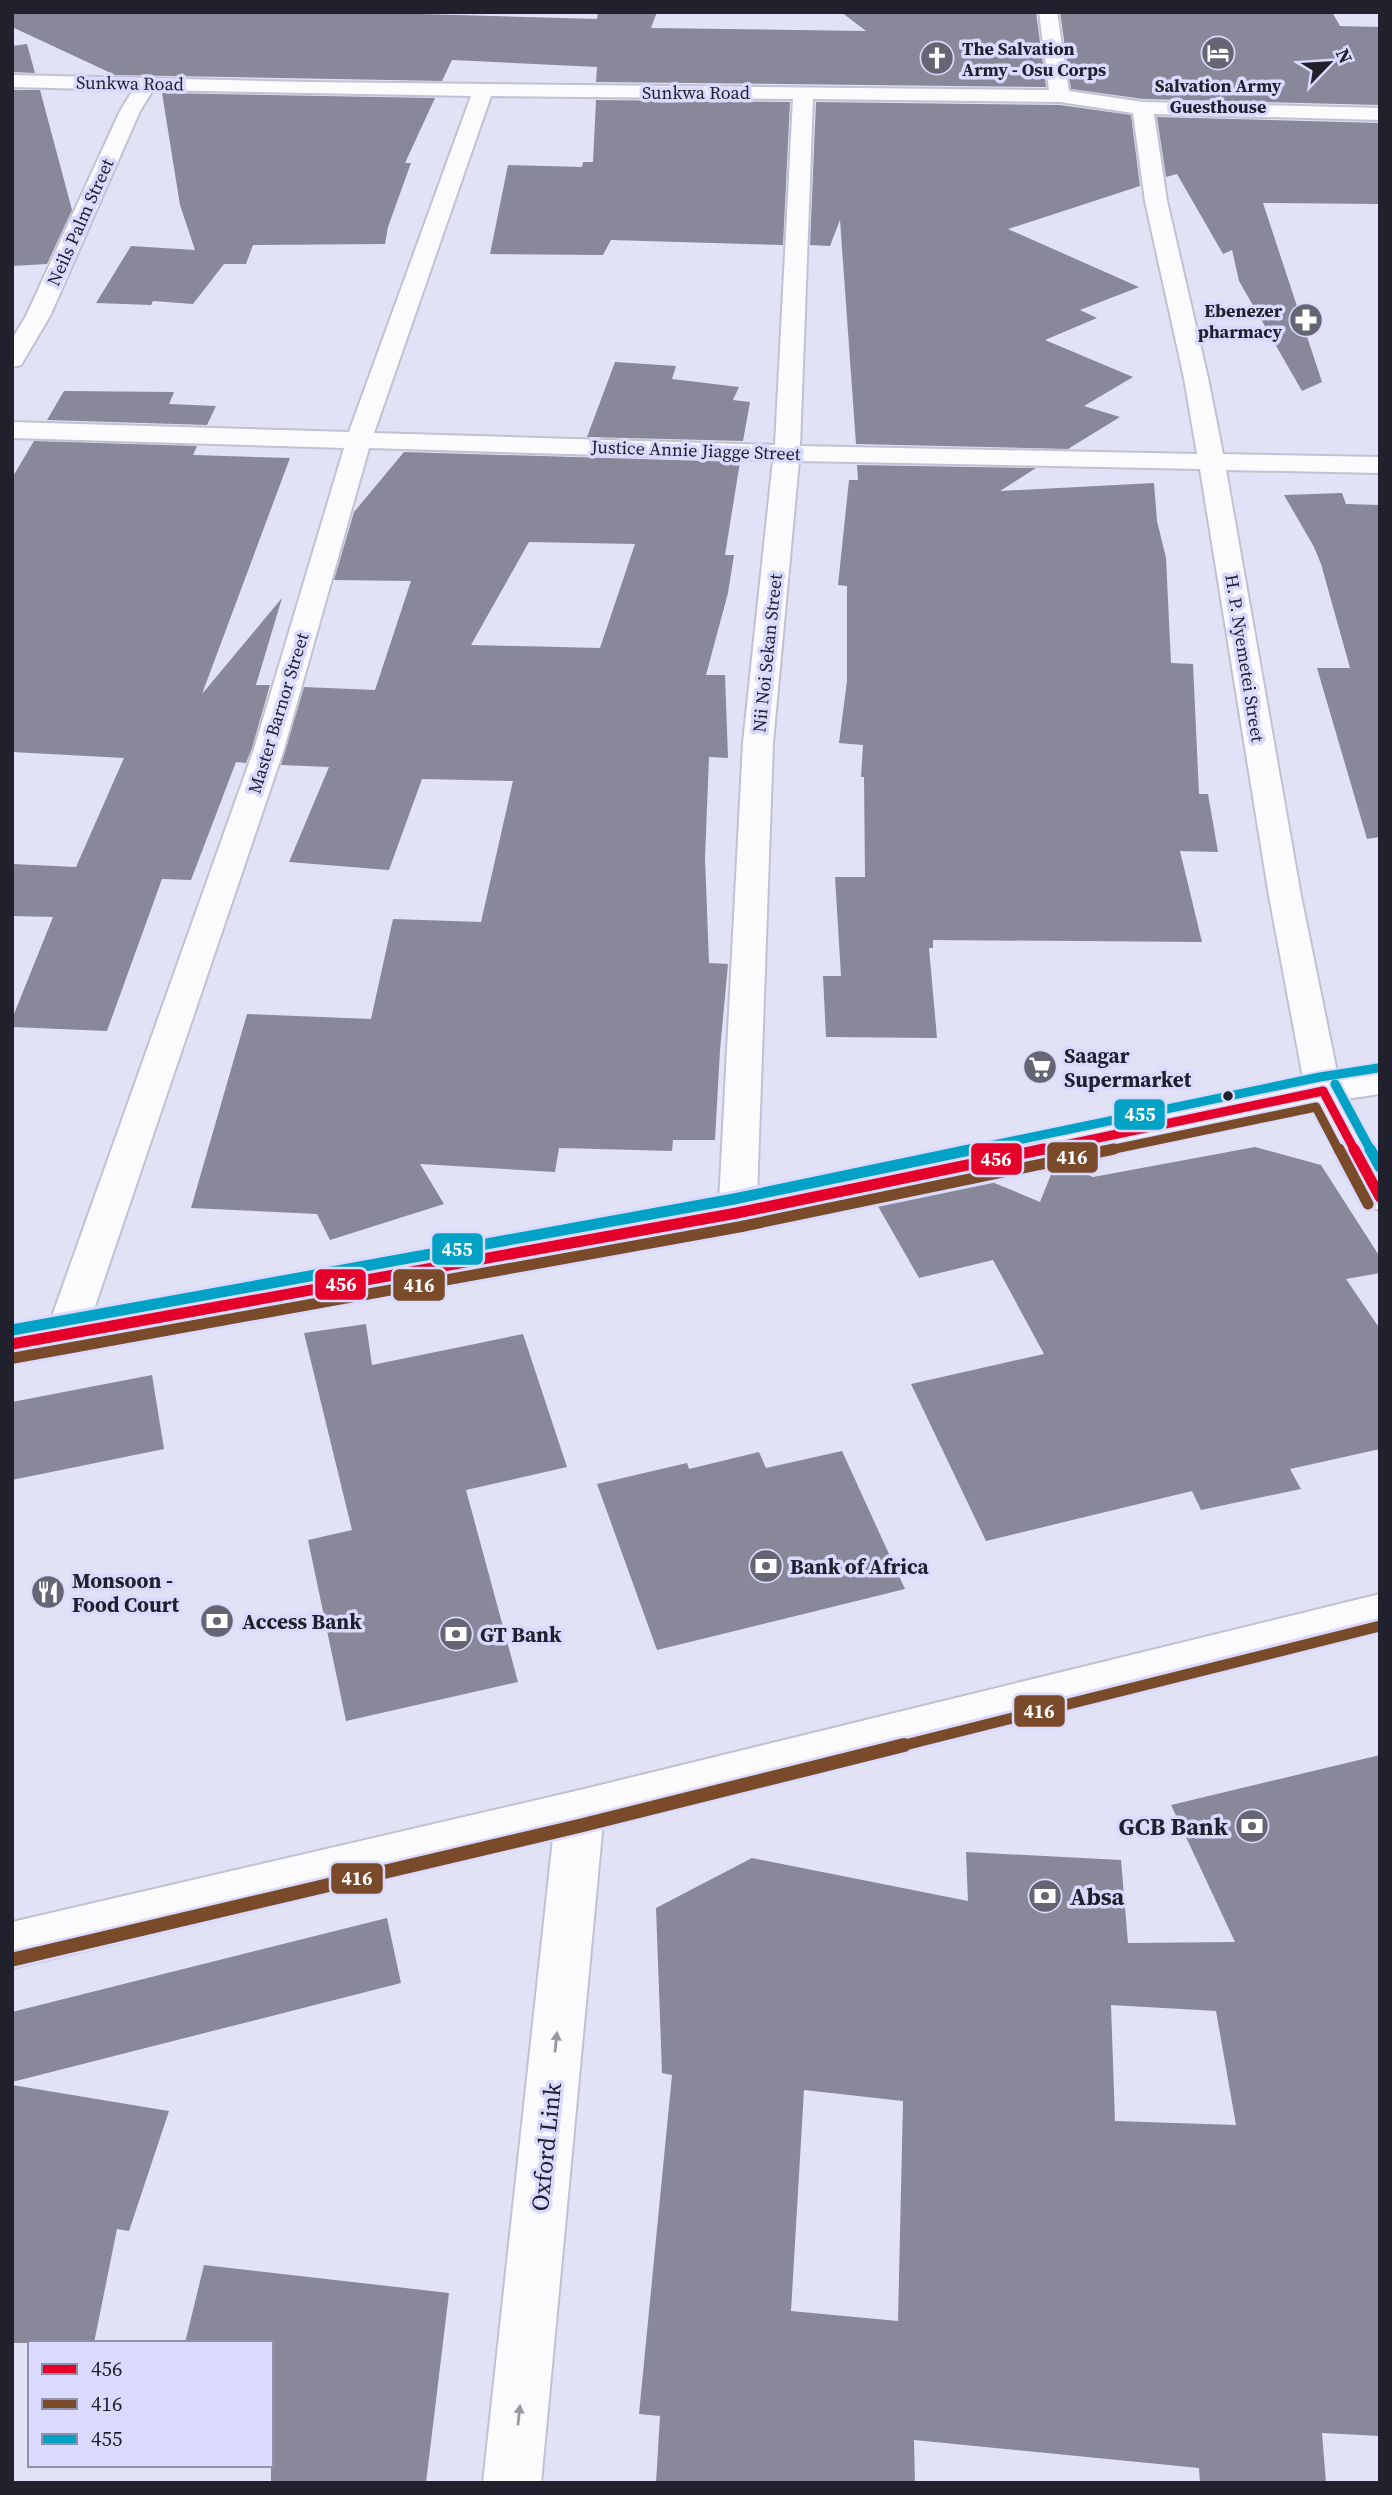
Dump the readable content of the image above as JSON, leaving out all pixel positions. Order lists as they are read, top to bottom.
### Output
{
  "streets": {
    "street": [
      "Sunkwa Road",
      "Neils Palm Street",
      "Justice Annie Jiagge Street",
      "Nii Noi Sekan Street",
      "H. P. Nyemetei Street",
      "Master Barnor Street",
      "Oxford Link"
    ]
  },
  "crossings": [
    ["Sunkwa Road", "Neils Palm Street"],
    ["Sunkwa Road", "Nii Noi Sekan Street"],
    ["Sunkwa Road", "H. P. Nyemetei Street"],
    ["Sunkwa Road", "Master Barnor Street"],
    ["Justice Annie Jiagge Street", "Nii Noi Sekan Street"],
    ["Justice Annie Jiagge Street", "H. P. Nyemetei Street"],
    ["Justice Annie Jiagge Street", "Master Barnor Street"]
  ],
  "one_way": ["Oxford Link"],
  "places": {
    "hotel": ["Salvation Army Guesthouse"],
    "church": ["The Salvation Army - Osu Corps"],
    "pharmacy": ["Ebenezer pharmacy"],
    "supermarket": ["Saagar Supermarket"],
    "bank": [
      "Bank of Africa",
      "Access Bank",
      "GT Bank",
      "GCB Bank",
      "Absa"
    ],
    "restaurant": ["Monsoon - Food Court"]
  },
  "lines": ["transit line 455", "transit line 456", "transit line 416"],
  "legend": ["456", "416", "455"],
  "north": "top right"
}
